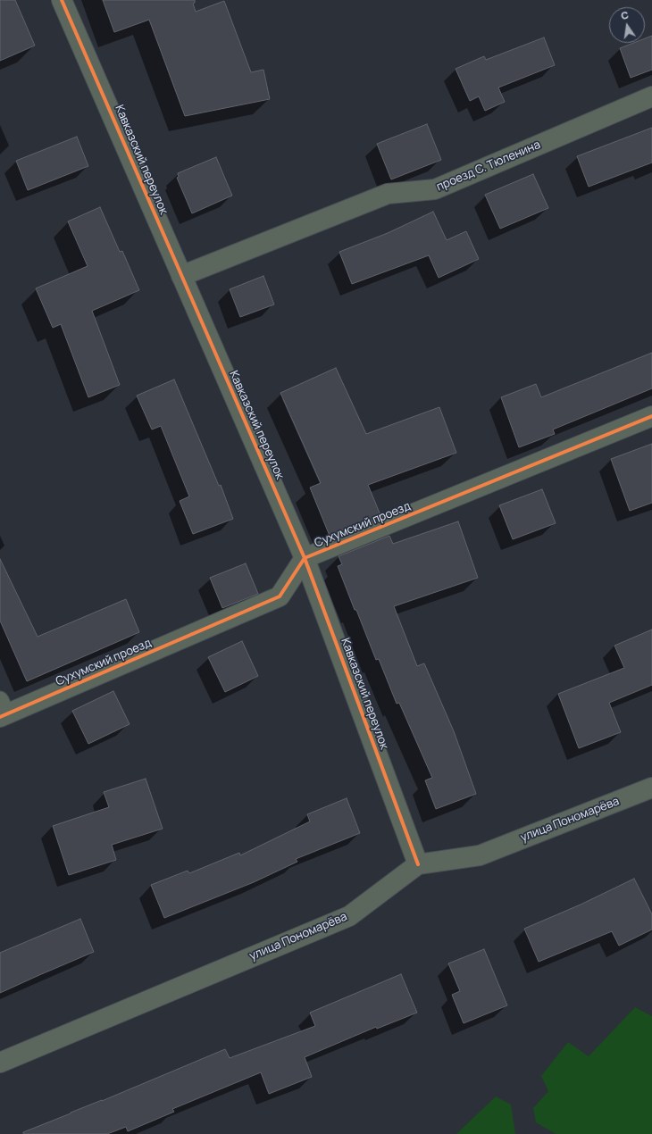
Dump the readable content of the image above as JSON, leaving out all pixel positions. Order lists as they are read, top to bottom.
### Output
{
  "streets": {
    "street": [
      "Кавказский переулок",
      "проезд С. Тюленина",
      "Сухумский проезд",
      "улица Пономарёва"
    ]
  },
  "crossings": [
    ["Кавказский переулок", "проезд С. Тюленина"],
    ["Кавказский переулок", "Сухумский проезд"],
    ["Кавказский переулок", "улица Пономарёва"]
  ],
  "north": "top"
}
